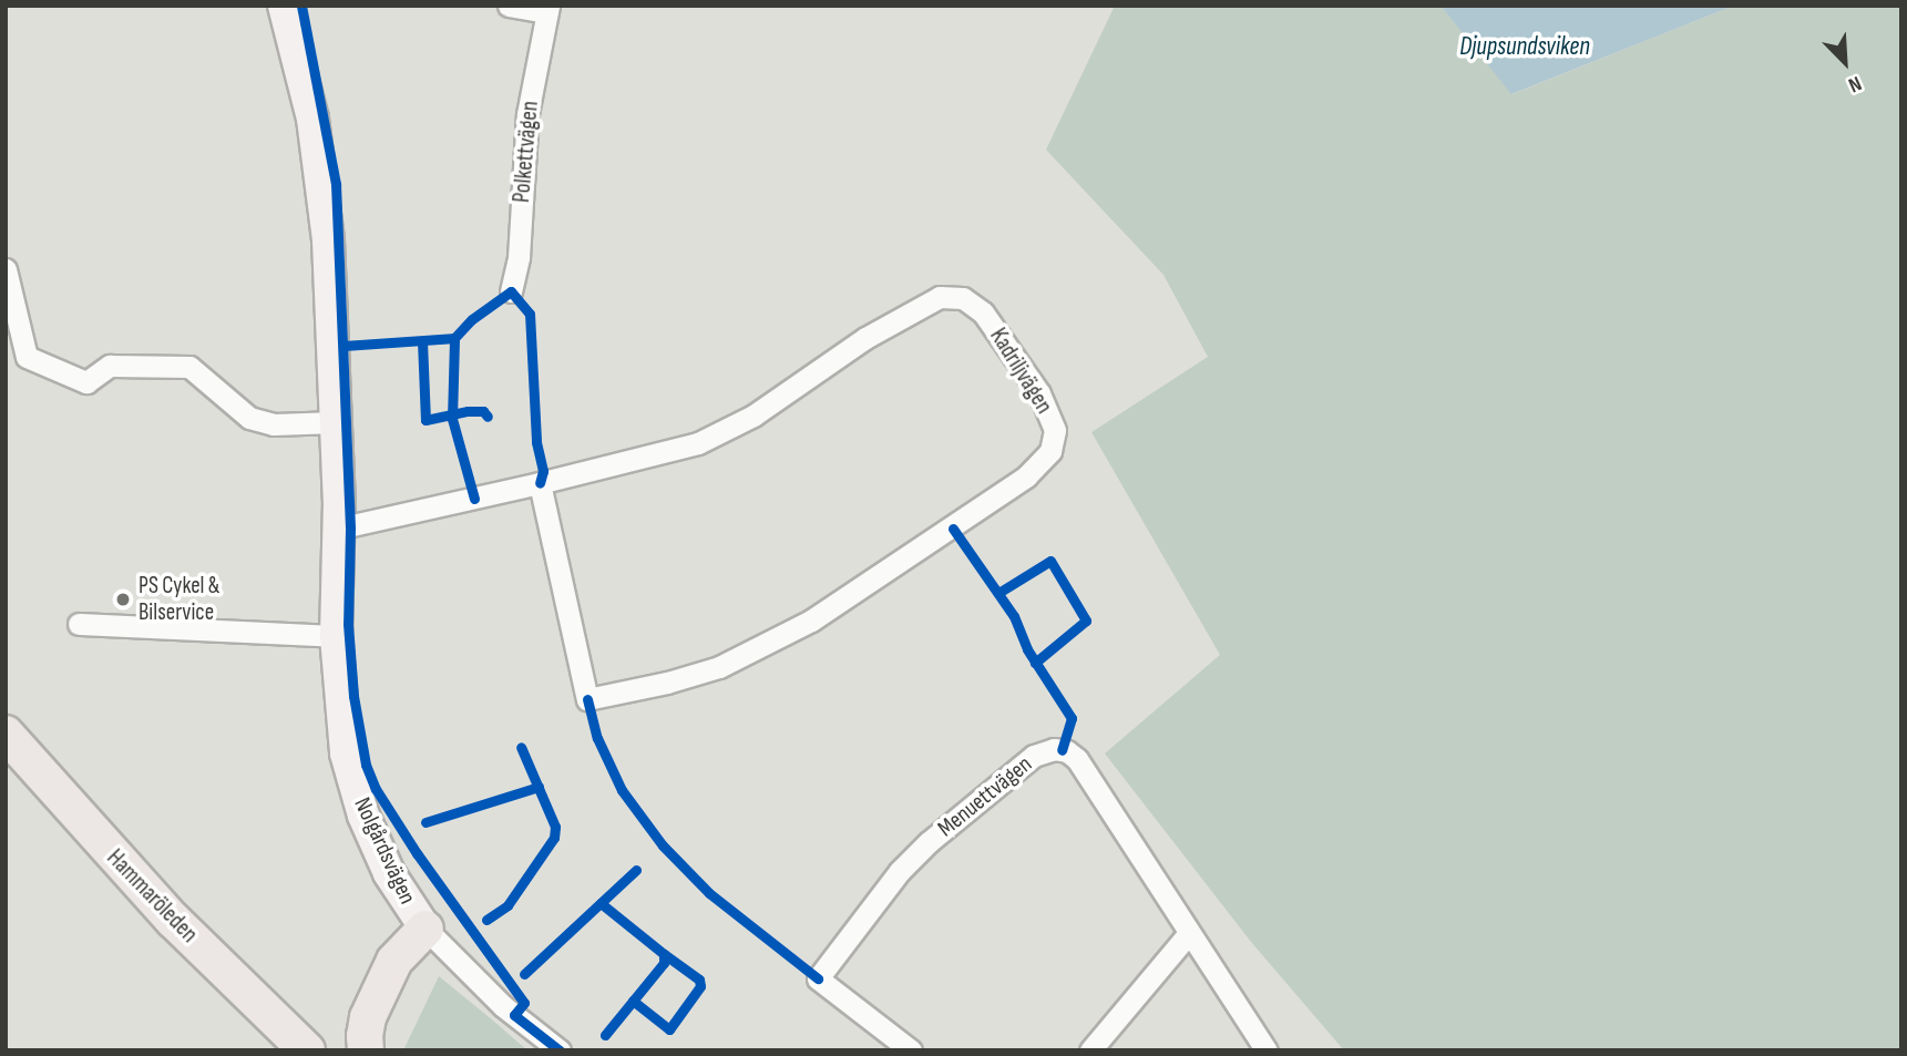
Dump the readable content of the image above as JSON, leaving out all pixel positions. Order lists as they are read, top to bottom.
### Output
{
  "streets": {
    "main road": ["Hammaröleden"],
    "street": [
      "Polkettvägen",
      "Kadriljvägen",
      "Menuettvägen",
      "Nolgårdsvägen"
    ]
  },
  "crossings": [
    ["Kadriljvägen", "Nolgårdsvägen"]
  ],
  "water": ["Djupsundsviken"],
  "places": ["PS Cykel & Bilservice"],
  "north": "bottom right"
}
